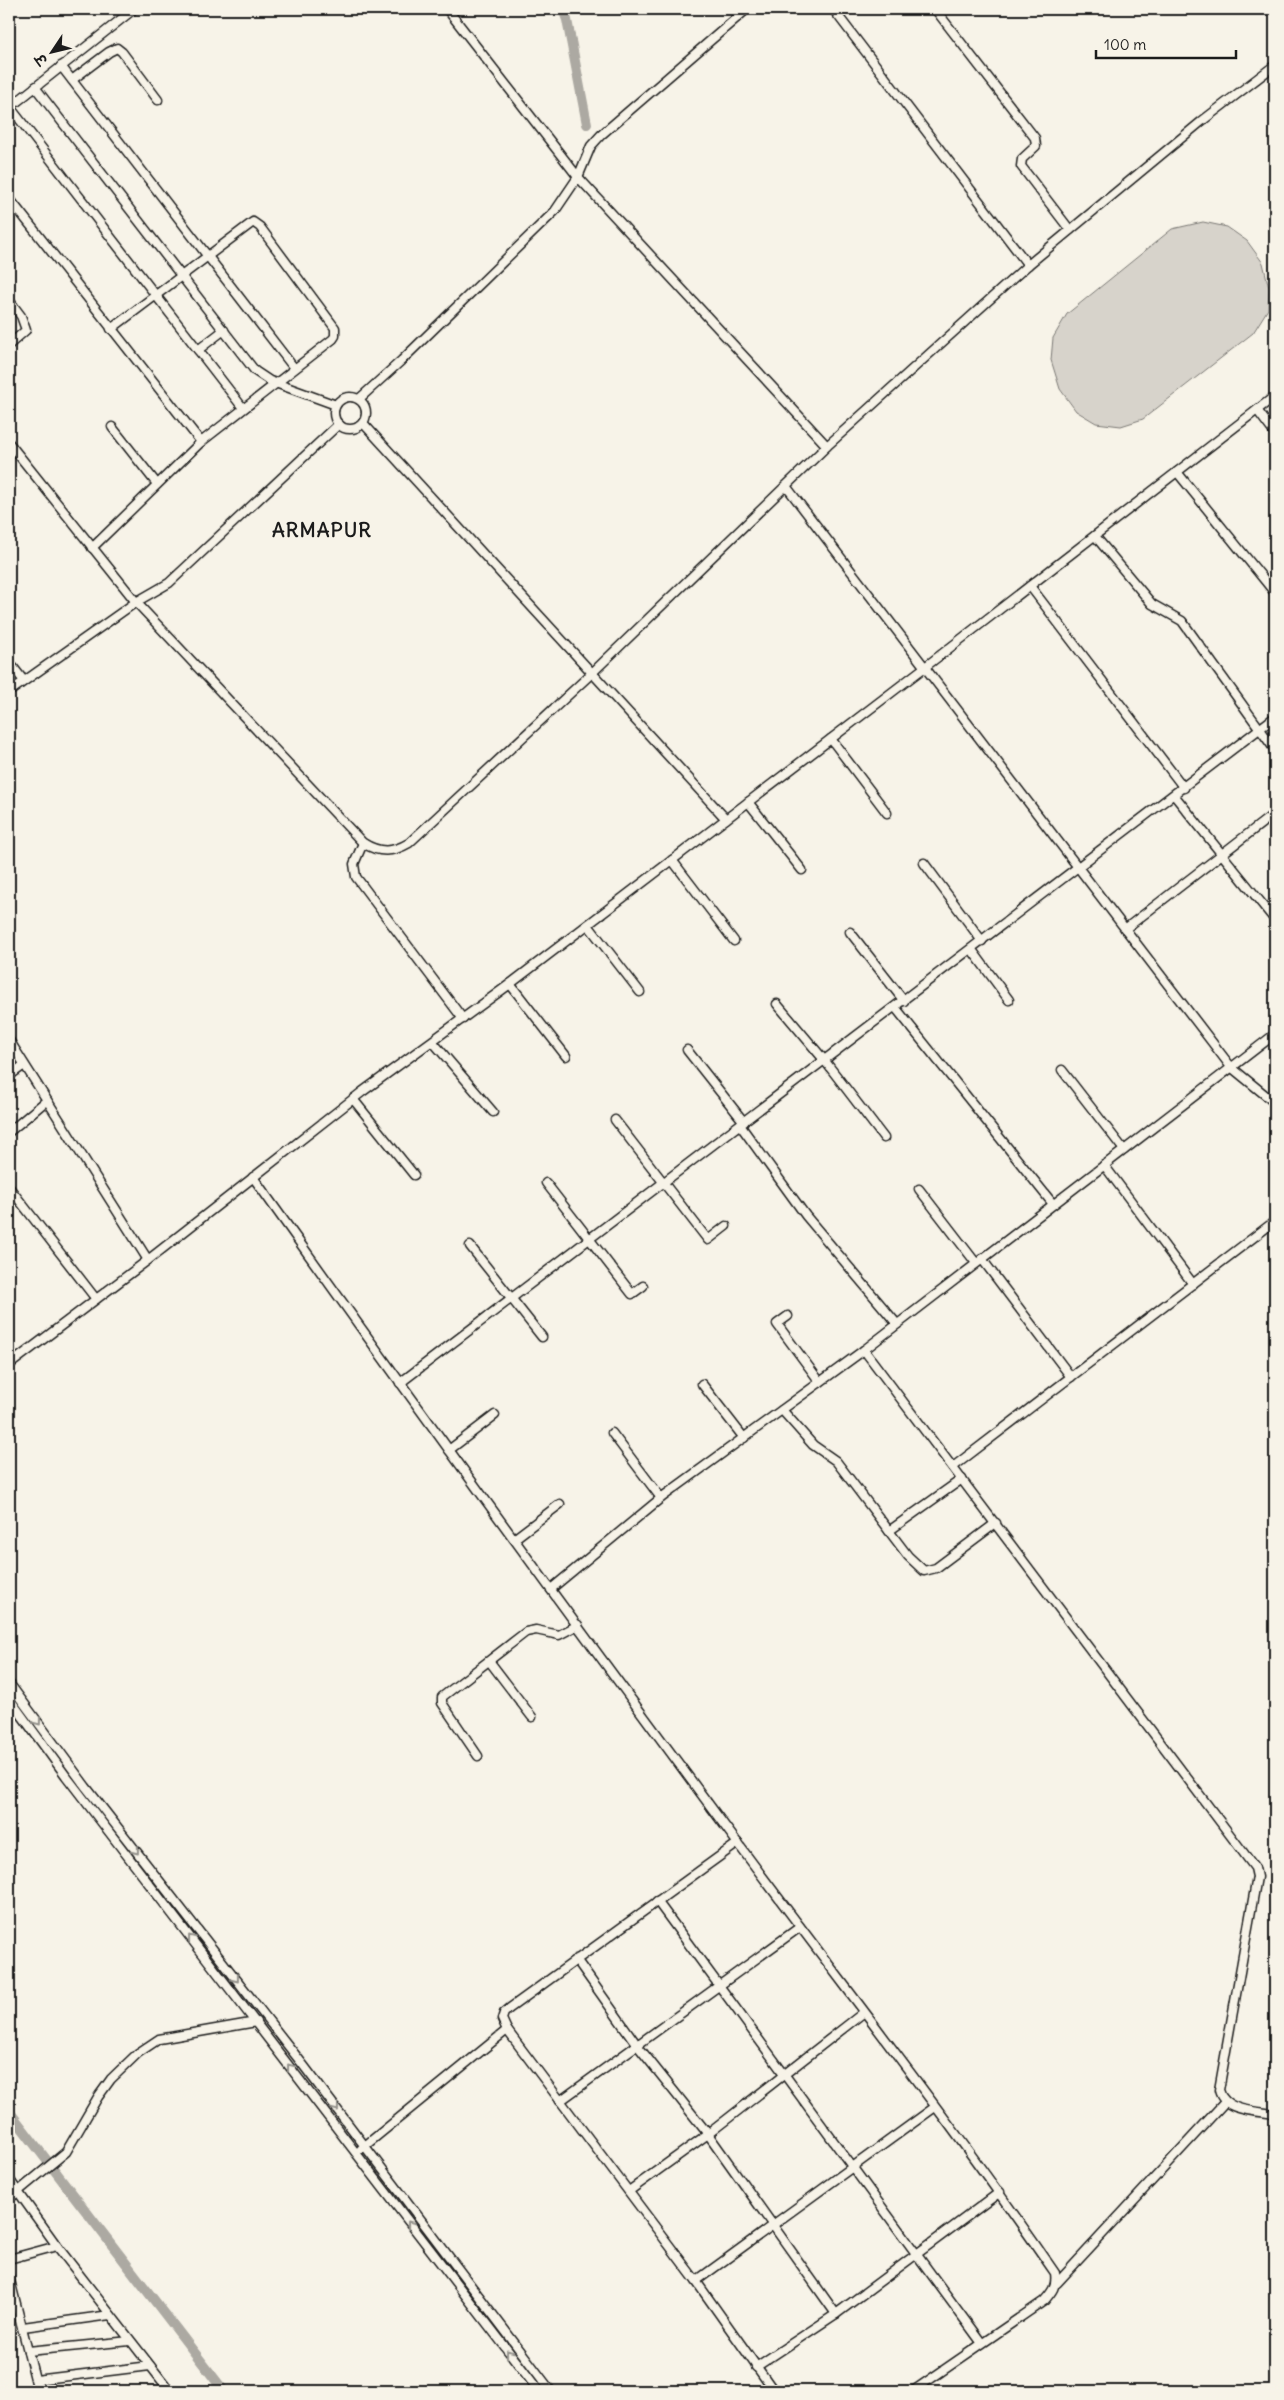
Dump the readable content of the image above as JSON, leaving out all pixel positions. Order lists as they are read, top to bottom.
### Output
{
  "districts": ["ARMAPUR"],
  "scale_bar": "100 m",
  "north": "bottom left"
}
